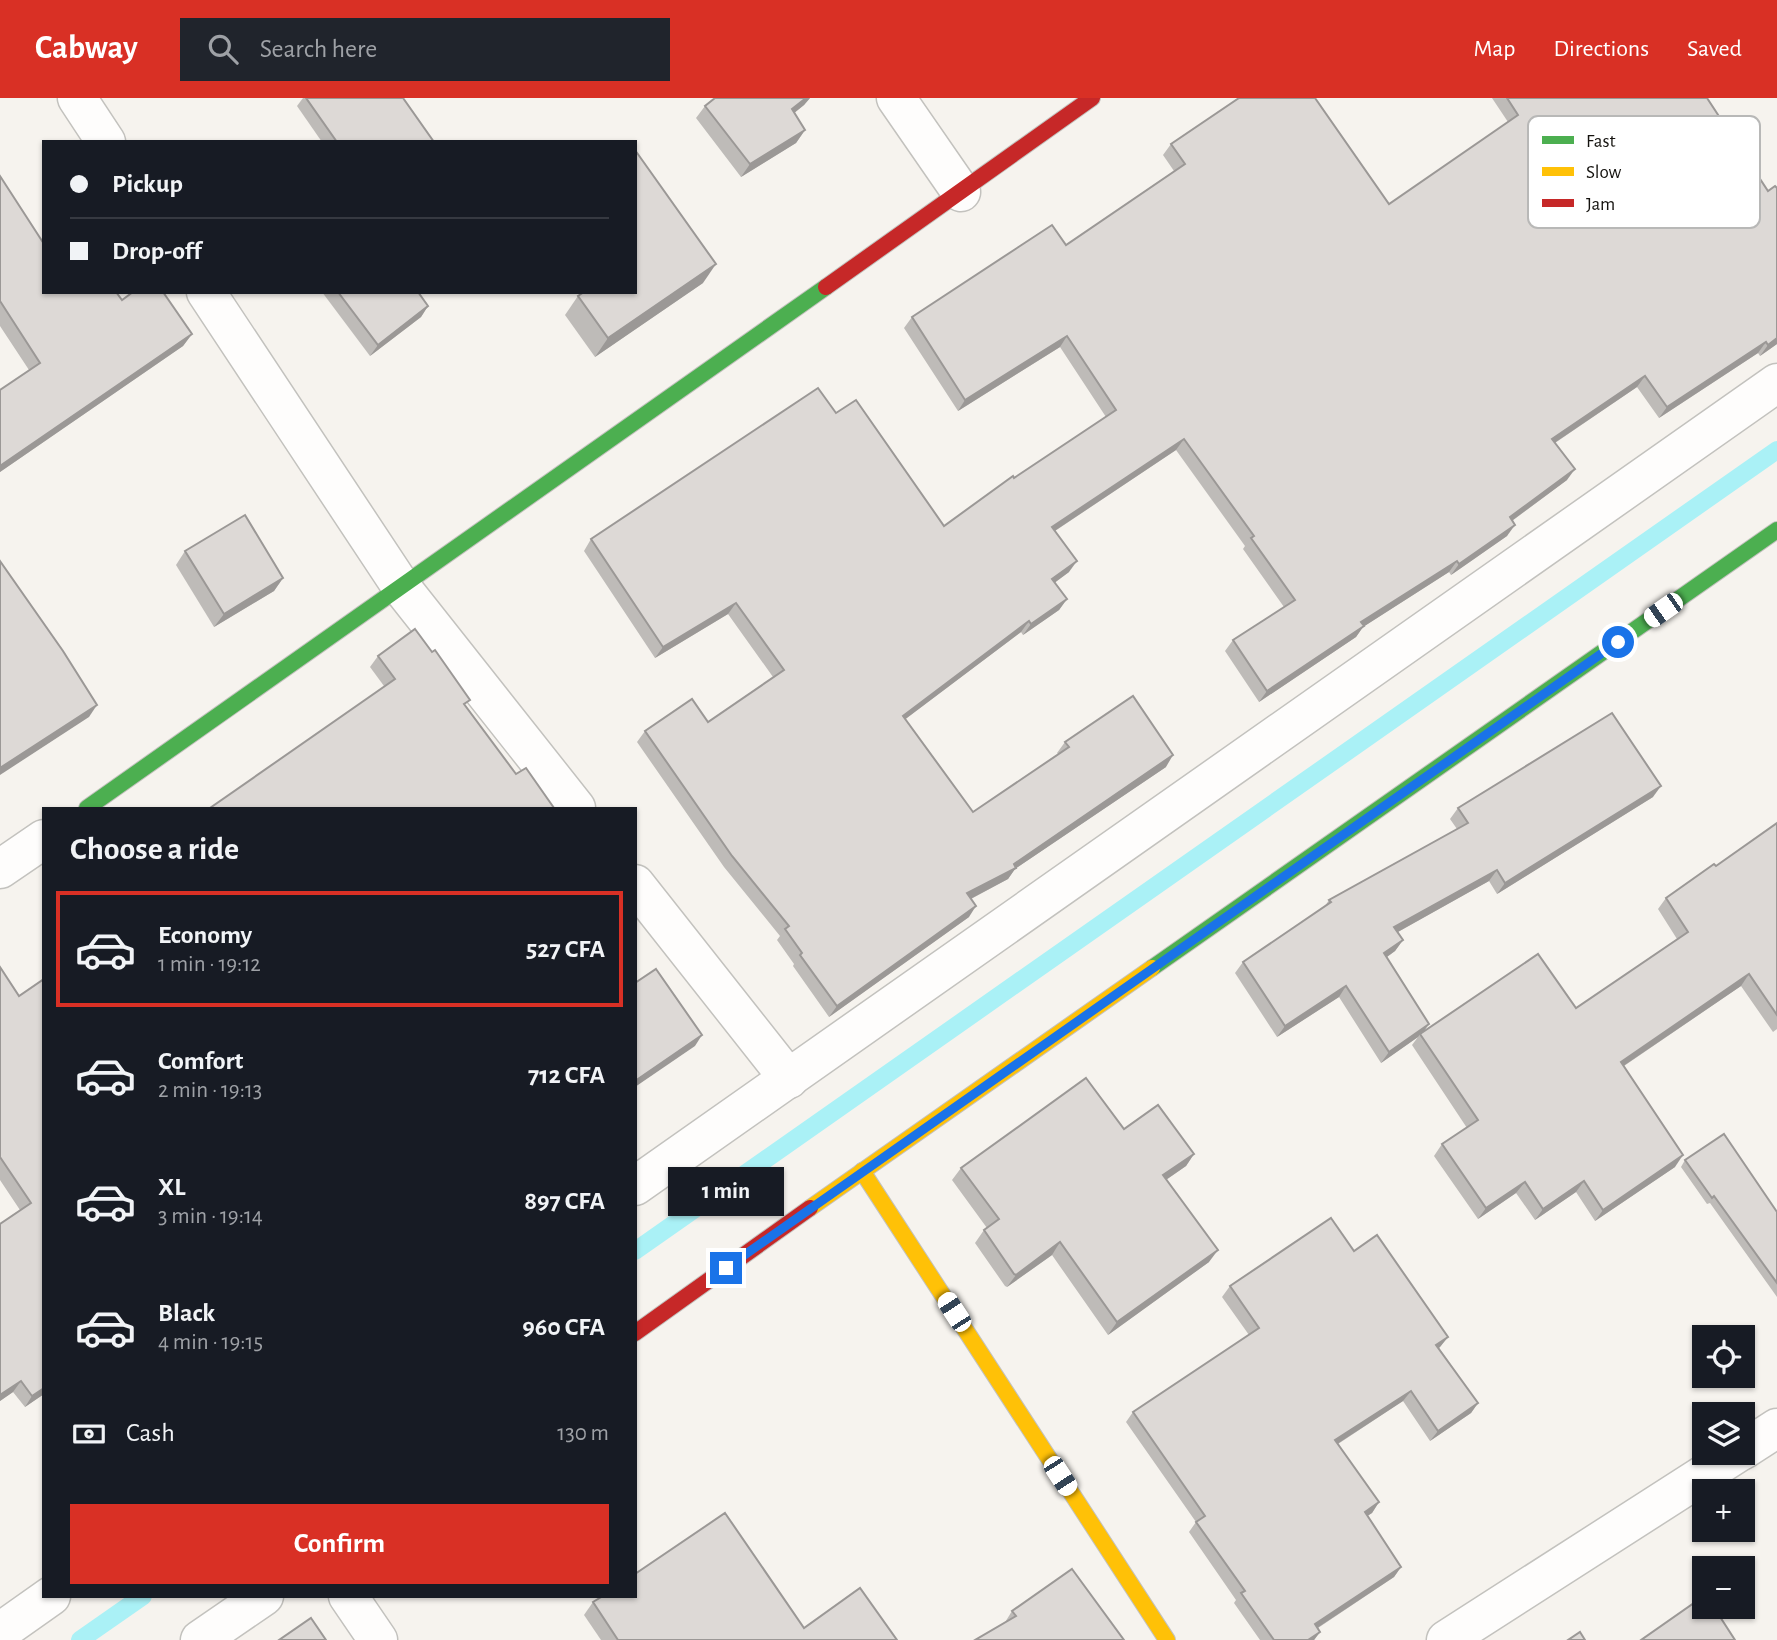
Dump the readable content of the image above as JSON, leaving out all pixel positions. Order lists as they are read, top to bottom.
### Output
{
  "legend": ["Fast", "Slow", "Jam"],
  "page": {
    "header": "Cabway",
    "search": "Search here",
    "nav": ["Map", "Directions", "Saved"],
    "banner": ["Pickup", "Drop-off"],
    "heading": "Choose a ride",
    "list": [
      {
        "name": "Economy",
        "note": "1 min · 19:12",
        "value": "527 CFA"
      },
      {
        "name": "Comfort",
        "note": "2 min · 19:13",
        "value": "712 CFA"
      },
      {
        "name": "XL",
        "note": "3 min · 19:14",
        "value": "897 CFA"
      },
      {
        "name": "Black",
        "note": "4 min · 19:15",
        "value": "960 CFA"
      }
    ],
    "bubble": "1 min",
    "map_buttons": ["+", "−"],
    "pay": ["Cash", "130 m"],
    "buttons": "Confirm"
  }
}
